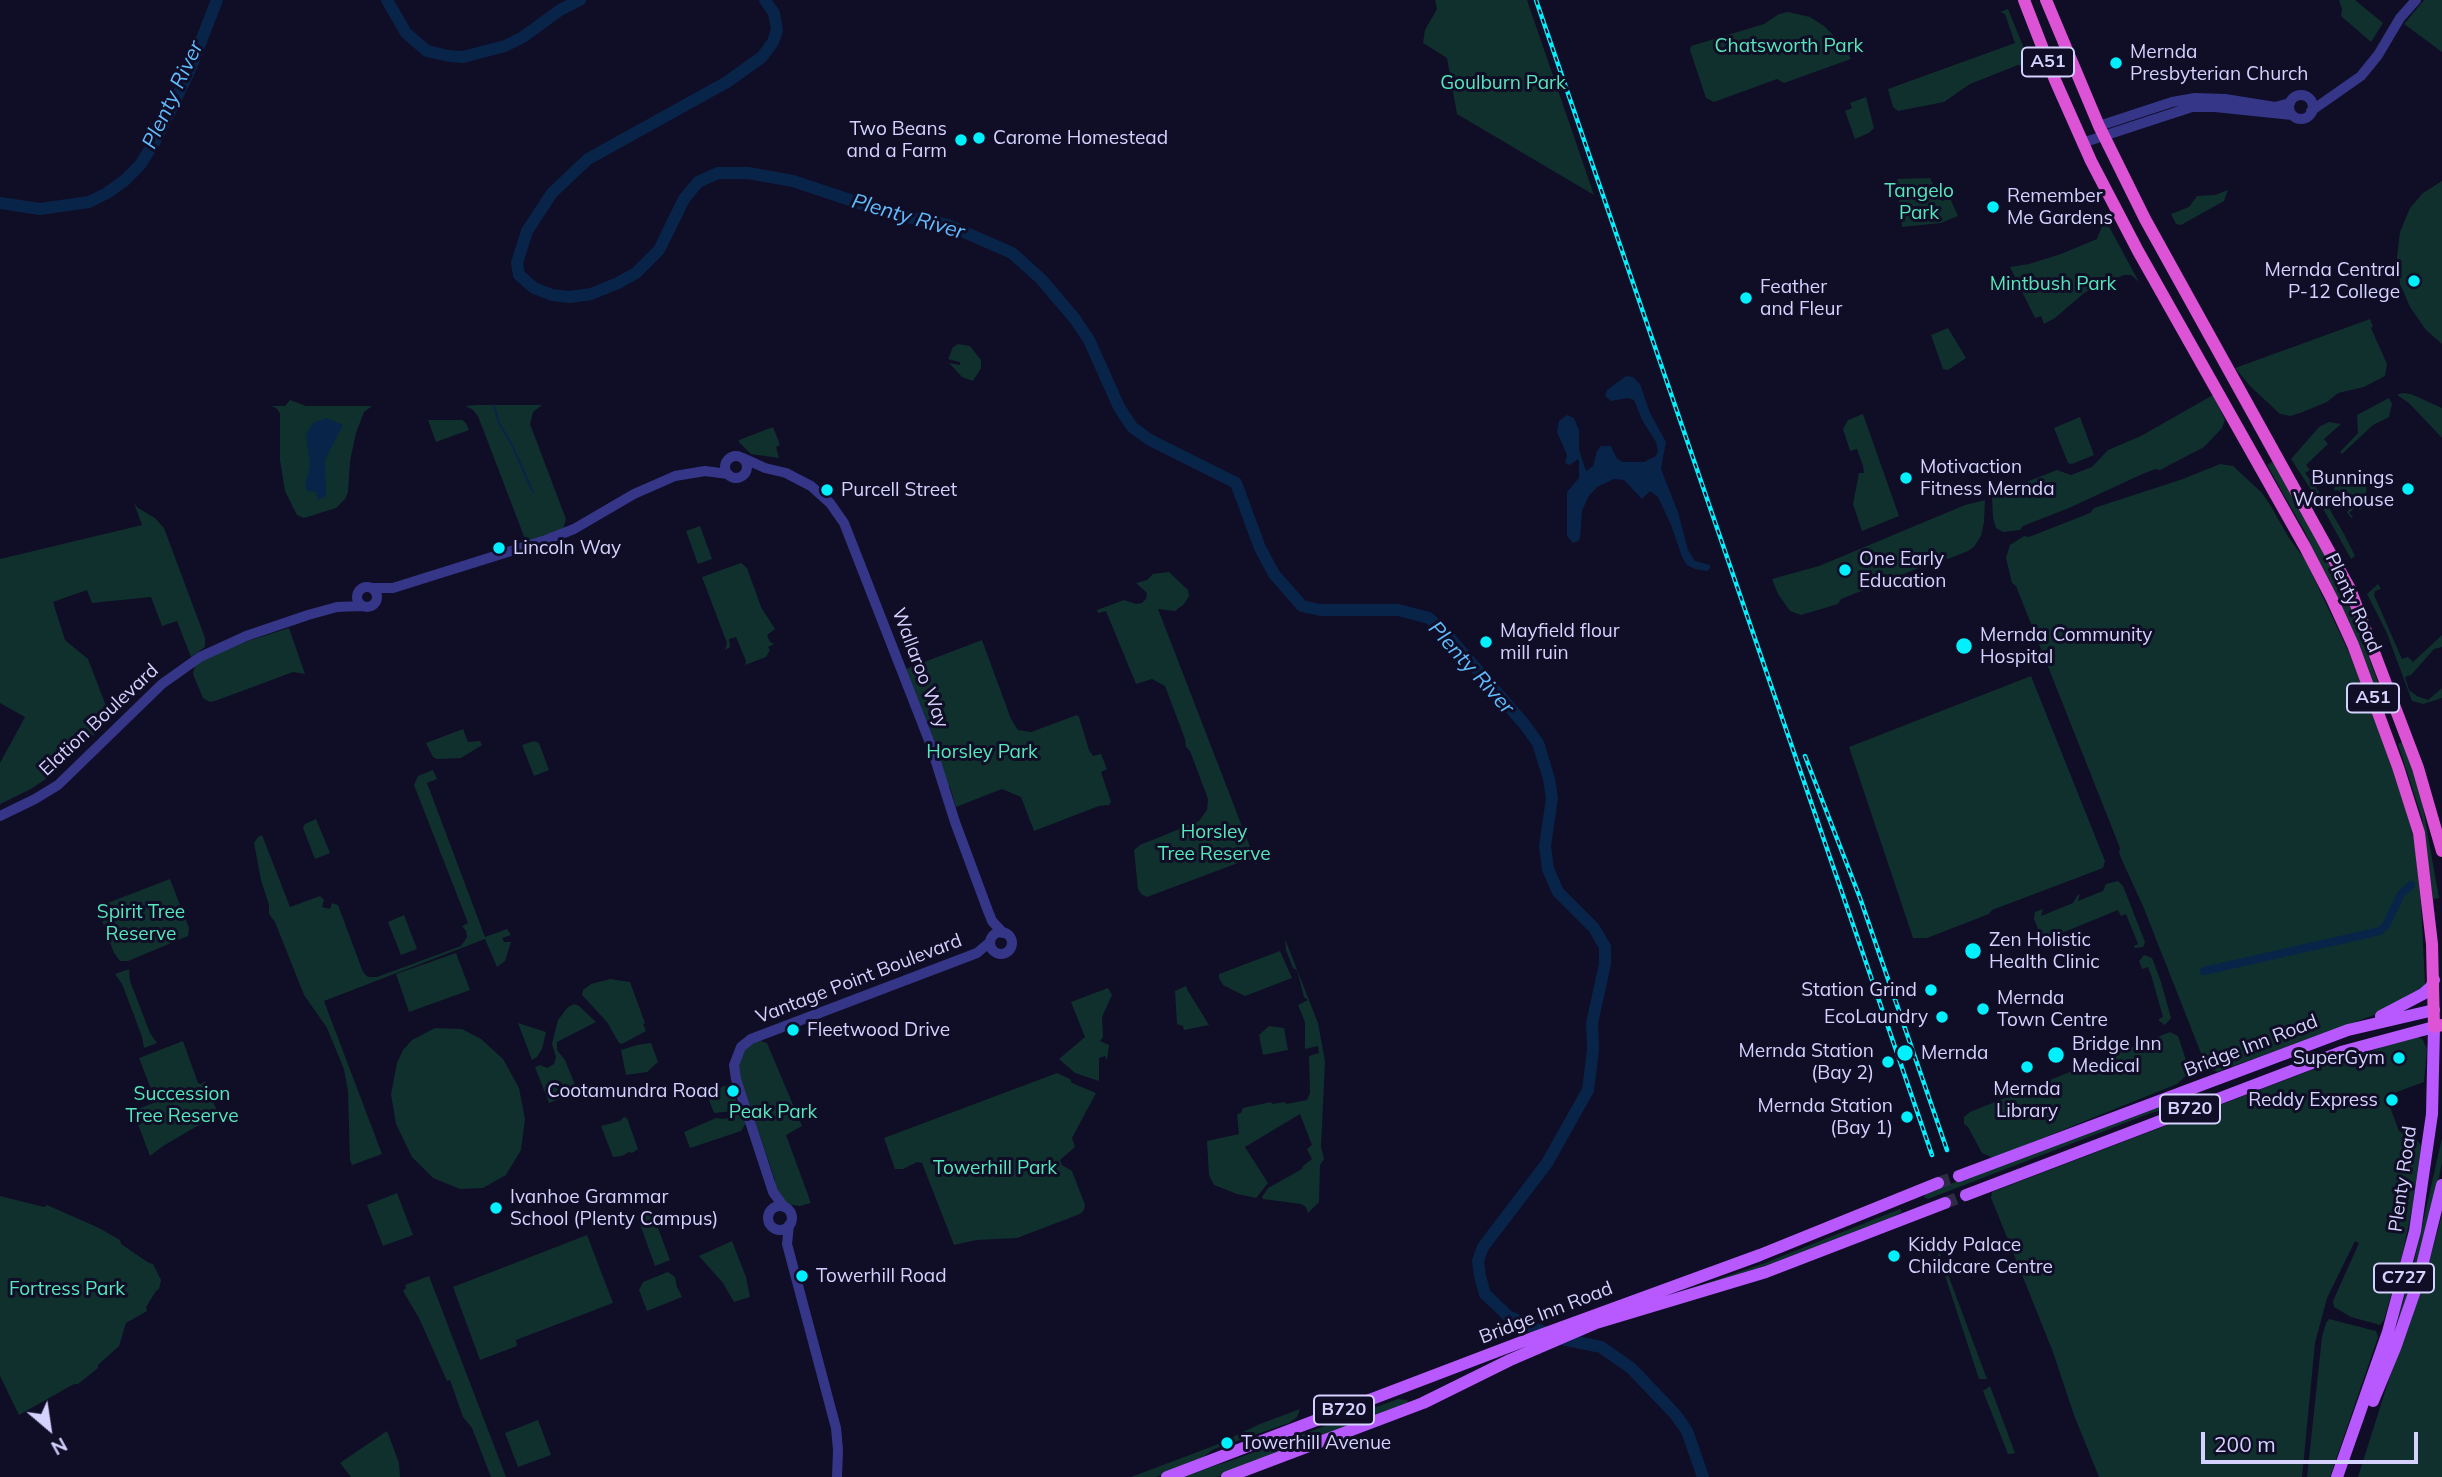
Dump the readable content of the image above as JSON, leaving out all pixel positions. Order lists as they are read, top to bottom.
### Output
{
  "streets": {
    "highway": ["A51", "Plenty Road"],
    "main road": ["Bridge Inn Road", "B720", "C727"],
    "street": ["Wallaroo Way", "Elation Boulevard", "Vantage Point Boulevard"]
  },
  "crossings": [
    ["Plenty Road", "Bridge Inn Road"],
    ["Wallaroo Way", "Vantage Point Boulevard"]
  ],
  "water": ["Plenty River"],
  "parks": [
    "Chatsworth Park",
    "Goulburn Park",
    "Tangelo Park",
    "Mintbush Park",
    "Horsley Park",
    "Horsley Tree Reserve",
    "Spirit Tree Reserve",
    "Succession Tree Reserve",
    "Peak Park",
    "Towerhill Park",
    "Fortress Park"
  ],
  "places": [
    "Mernda Presbyterian Church",
    "Carome Homestead",
    "Two Beans and a Farm",
    "Remember Me Gardens",
    "Mernda Central P-12 College",
    "Feather and Fleur",
    "Motivaction Fitness Mernda",
    "Bunnings Warehouse",
    "Purcell Street",
    "Lincoln Way",
    "One Early Education",
    "Mayfield flour mill ruin",
    "Mernda Community Hospital",
    "Zen Holistic Health Clinic",
    "Station Grind",
    "Mernda Town Centre",
    "EcoLaundry",
    "Fleetwood Drive",
    "Mernda",
    "Bridge Inn Medical",
    "SuperGym",
    "Mernda Station (Bay 2)",
    "Mernda Library",
    "Cootamundra Road",
    "Reddy Express",
    "Mernda Station (Bay 1)",
    "Ivanhoe Grammar School (Plenty Campus)",
    "Kiddy Palace Childcare Centre",
    "Towerhill Road",
    "Towerhill Avenue"
  ],
  "scale_bar": "200 m",
  "north": "bottom right"
}
